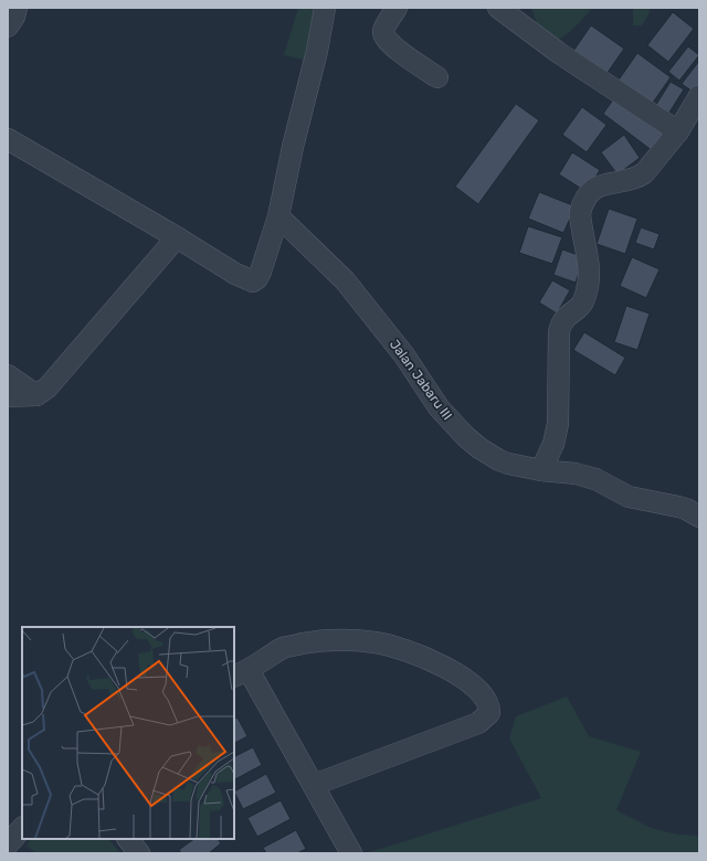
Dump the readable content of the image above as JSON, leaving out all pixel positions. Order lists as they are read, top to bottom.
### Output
{
  "streets": {
    "street": ["Jalan Jabaru III"]
  }
}
